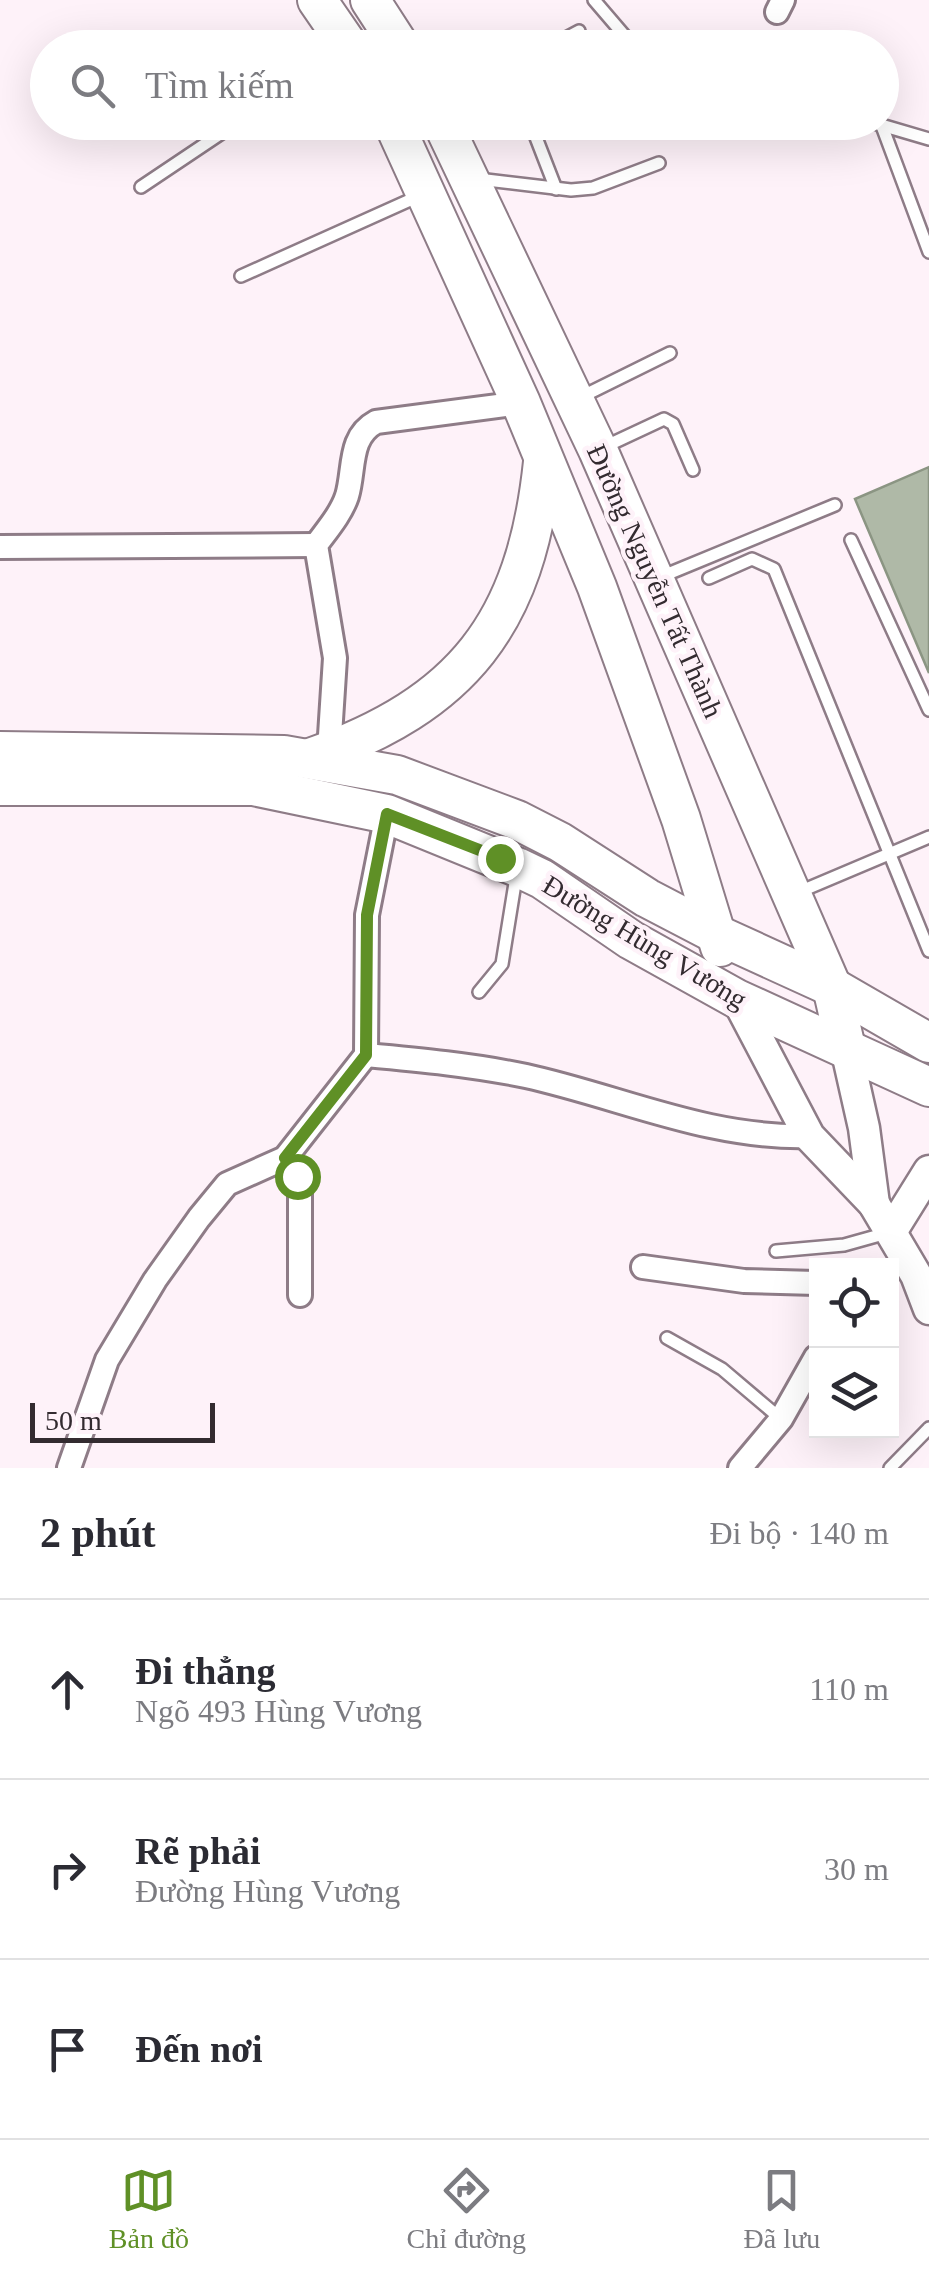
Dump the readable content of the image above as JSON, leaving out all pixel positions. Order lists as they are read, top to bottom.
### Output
{
  "streets": {
    "main road": ["Đường Nguyễn Tất Thành", "Đường Hùng Vương"]
  },
  "crossings": [
    ["Đường Nguyễn Tất Thành", "Đường Hùng Vương"]
  ],
  "scale_bar": "50 m",
  "page": {
    "search": "Tìm kiếm",
    "scale": "50 m",
    "heading": ["2 phút", "Đi bộ · 140 m"],
    "list": [
      ["Đi thẳng", "Ngõ 493 Hùng Vương", "110 m"],
      ["Rẽ phải", "Đường Hùng Vương", "30 m"],
      "Đến nơi"
    ],
    "nav": ["Bản đồ", "Chỉ đường", "Đã lưu"]
  }
}
